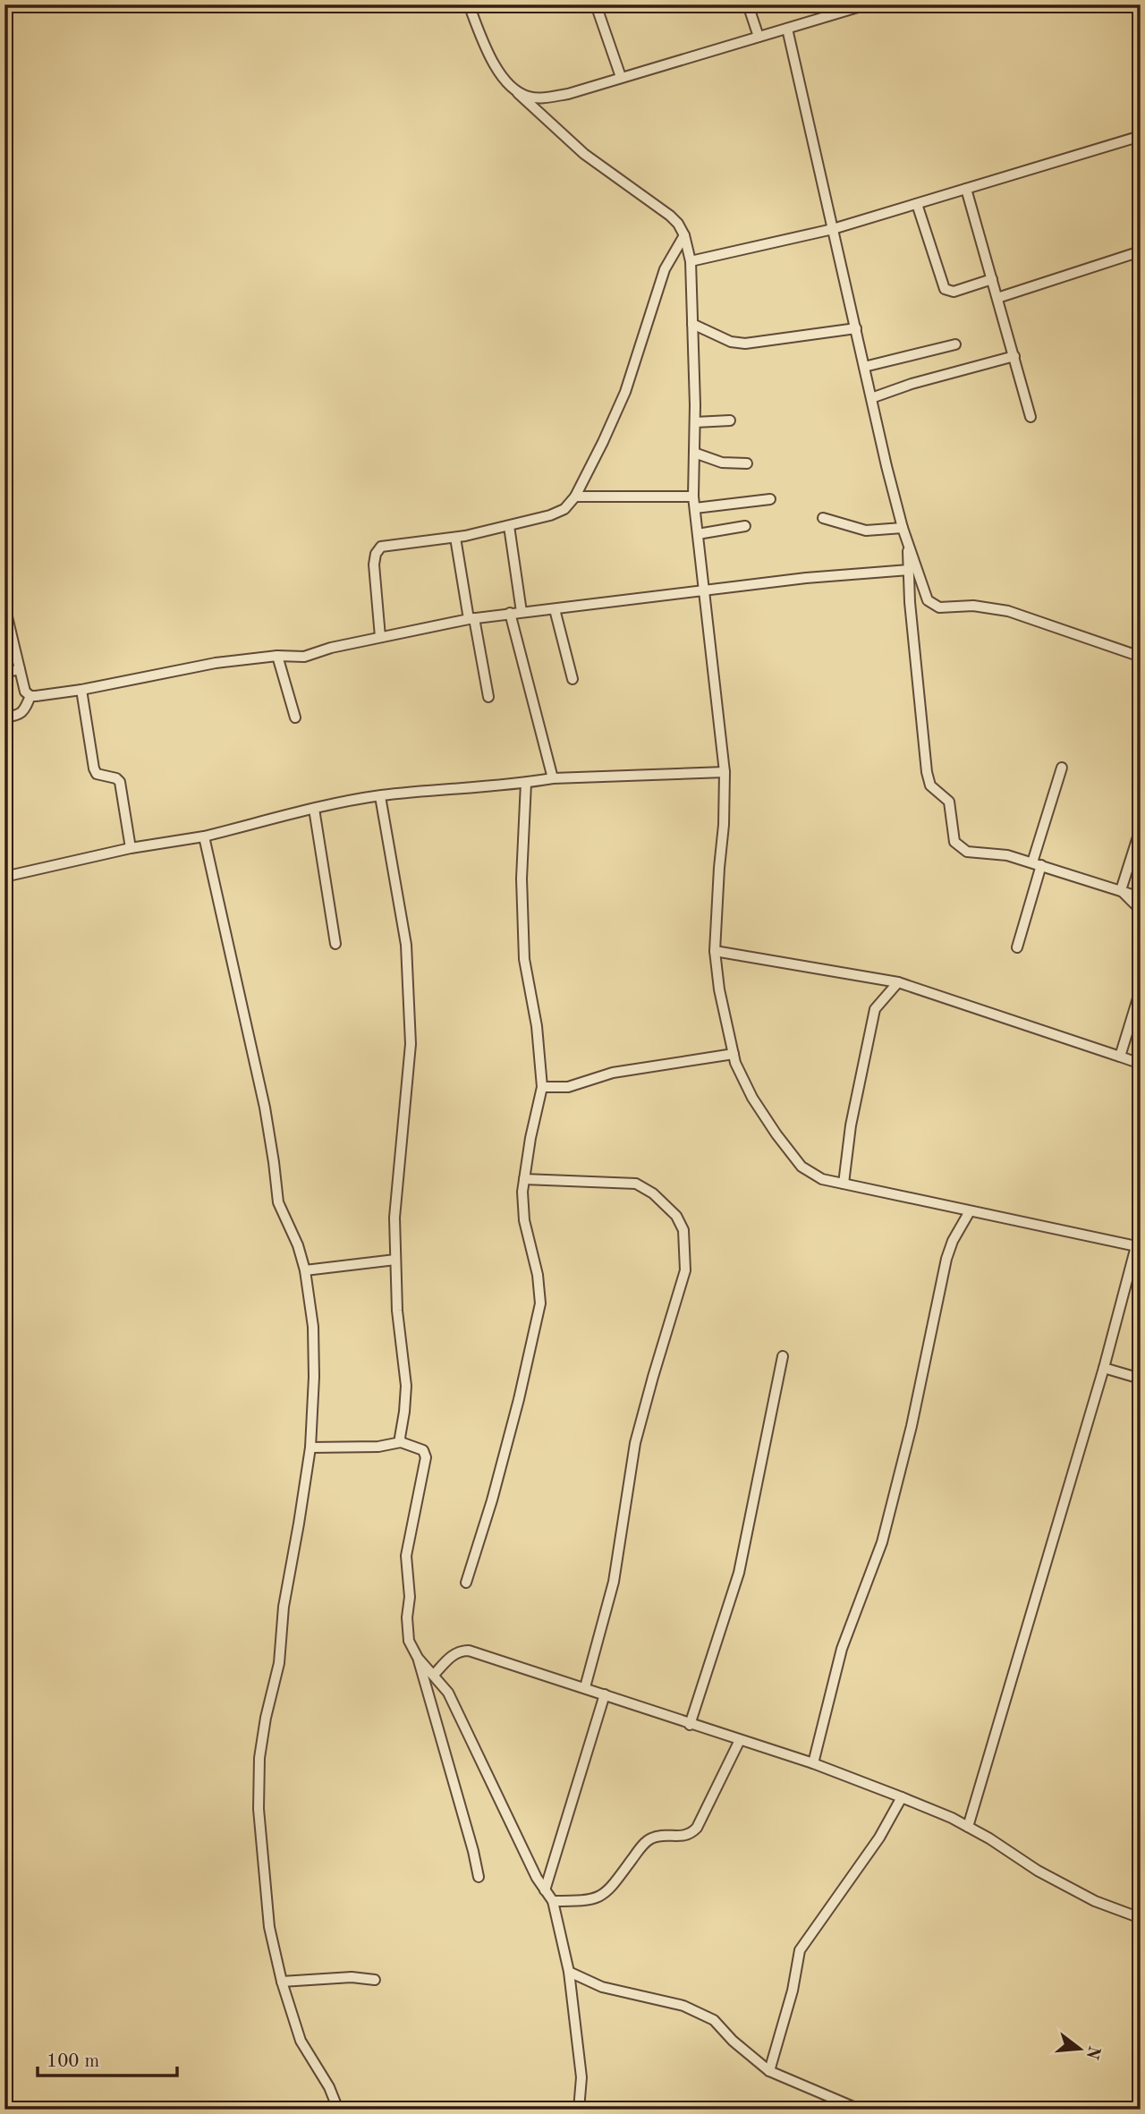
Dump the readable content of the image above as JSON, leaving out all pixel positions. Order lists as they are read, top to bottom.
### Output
{
  "scale_bar": "100 m",
  "north": "right"
}
